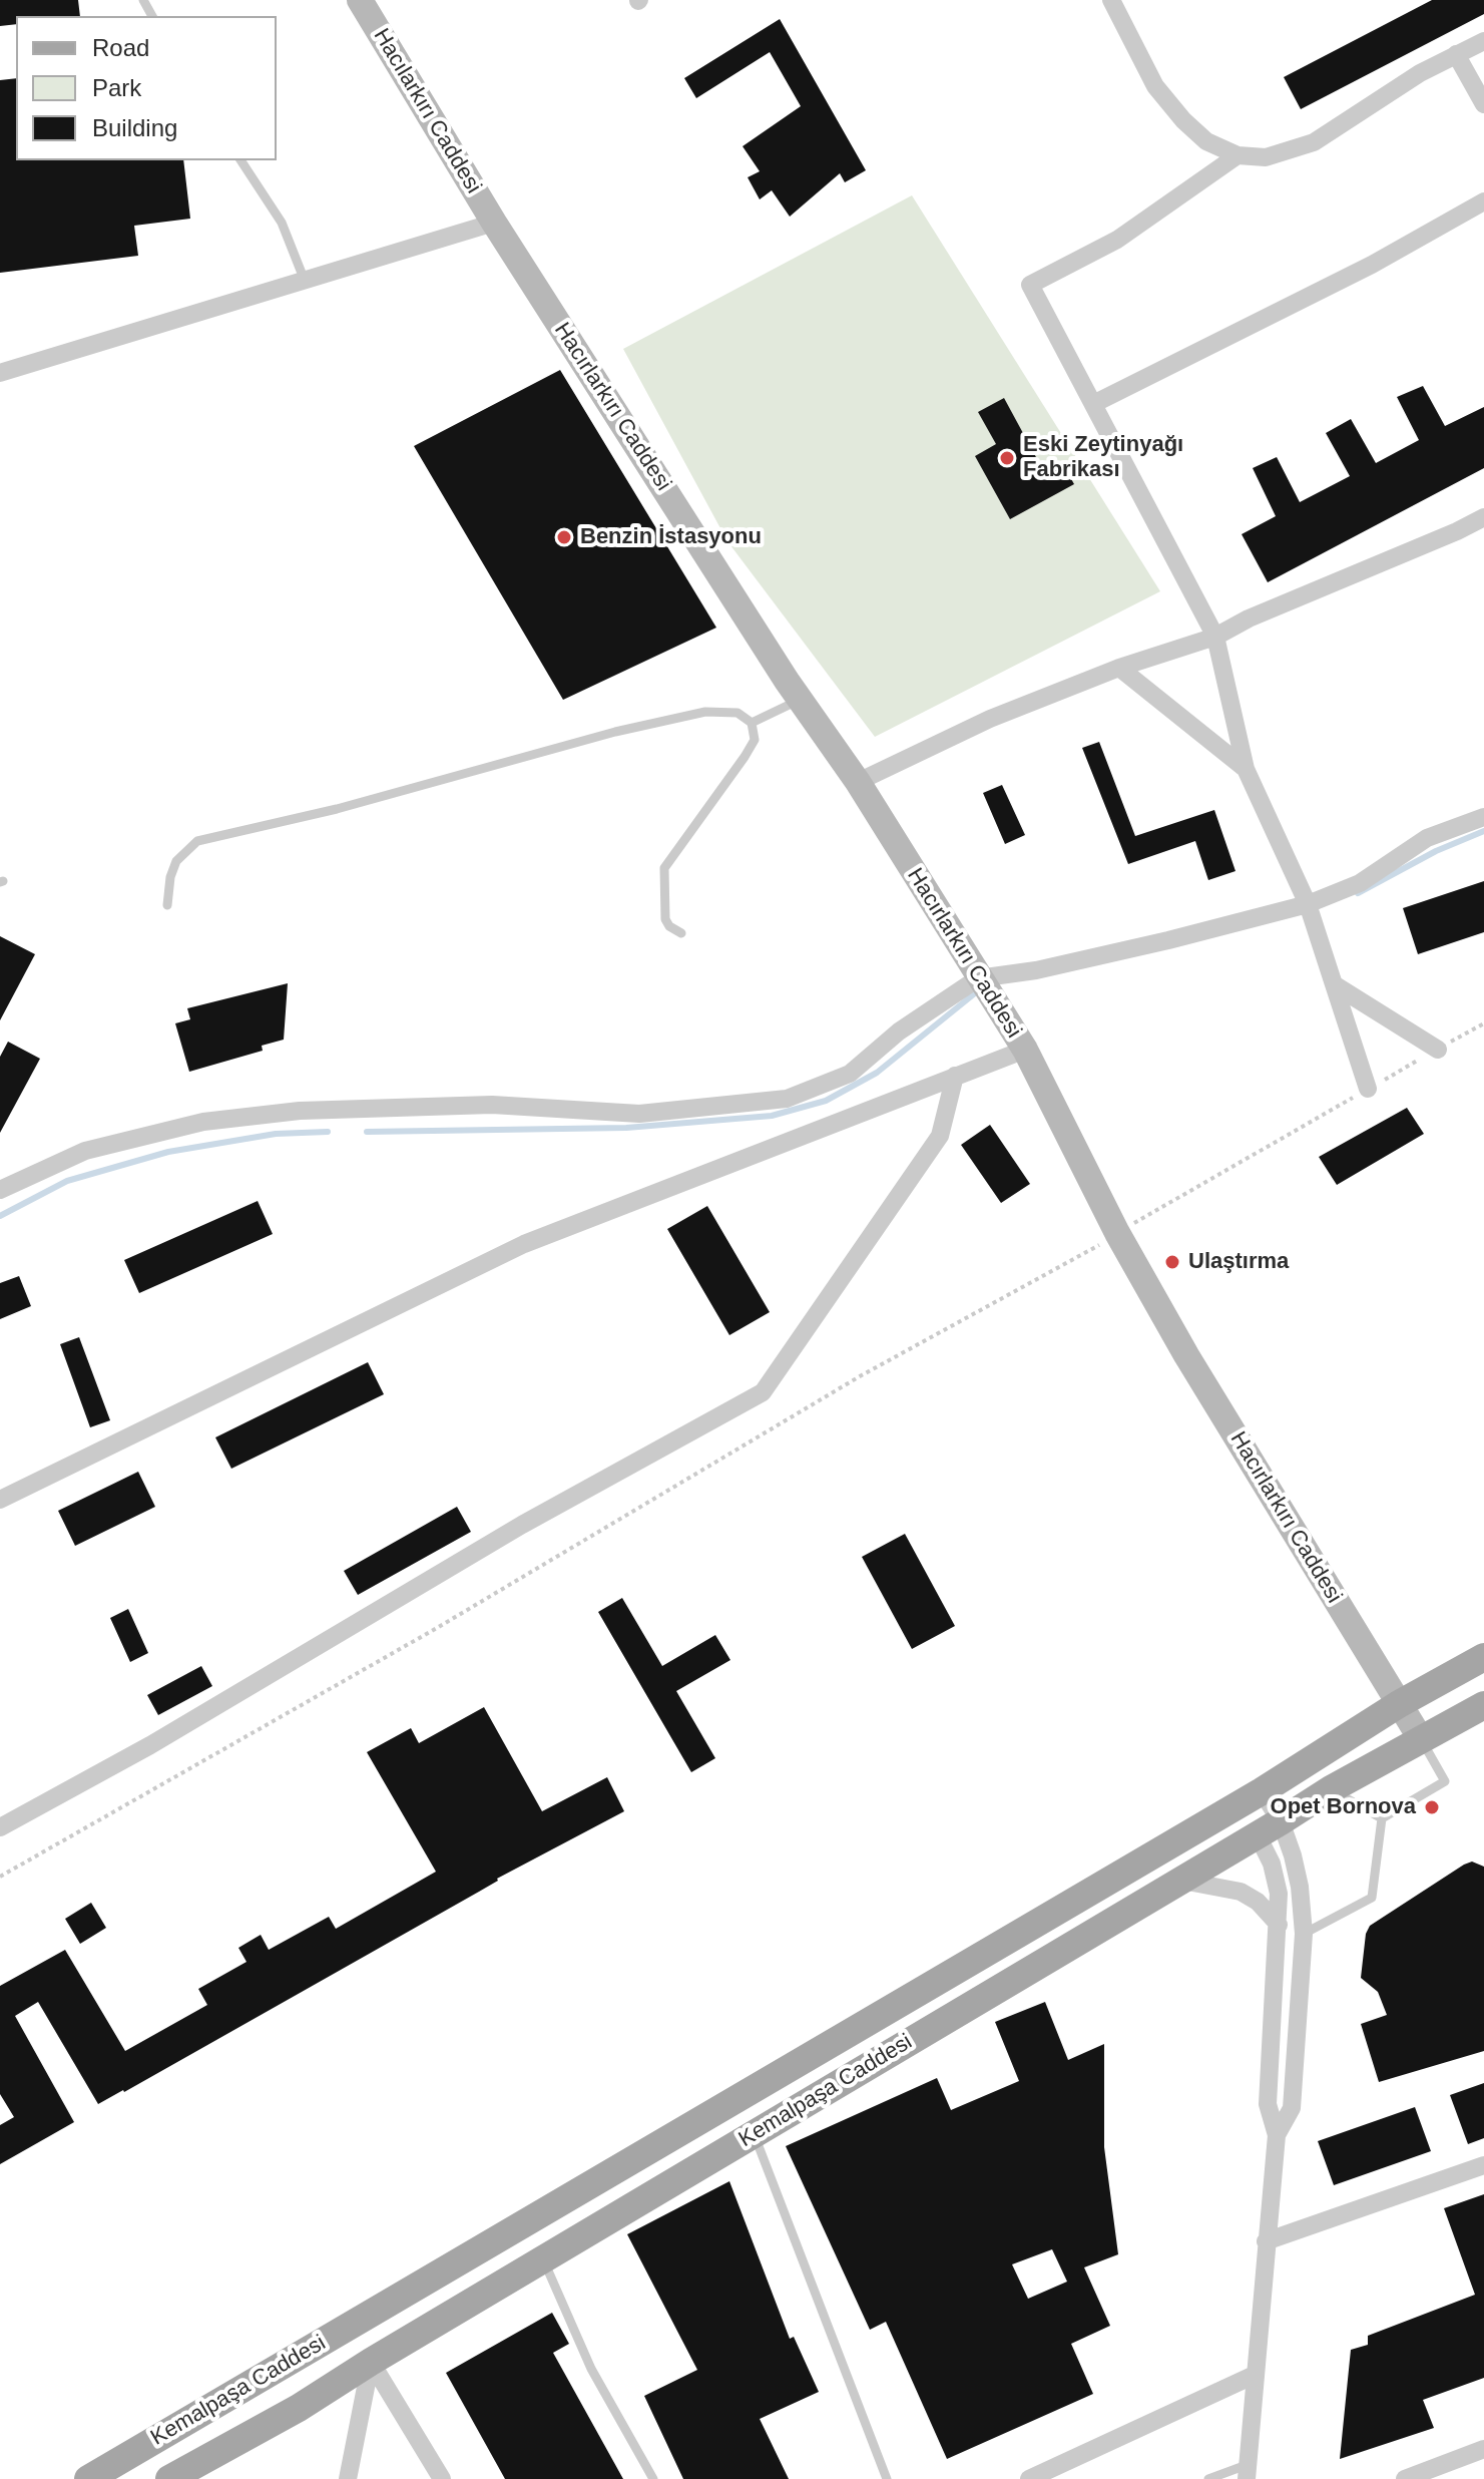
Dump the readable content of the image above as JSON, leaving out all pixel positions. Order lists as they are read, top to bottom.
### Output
{
  "streets": {
    "main road": ["Kemalpaşa Caddesi"],
    "street": ["Hacılarkırı Caddesi", "Hacırlarkırı Caddesi"]
  },
  "crossings": [
    ["Hacılarkırı Caddesi", "Hacırlarkırı Caddesi"],
    ["Hacırlarkırı Caddesi", "Kemalpaşa Caddesi"]
  ],
  "places": [
    "Eski Zeytinyağı Fabrikası",
    "Benzin İstasyonu",
    "Ulaştırma",
    "Opet Bornova"
  ],
  "legend": ["Road", "Park", "Building"]
}
